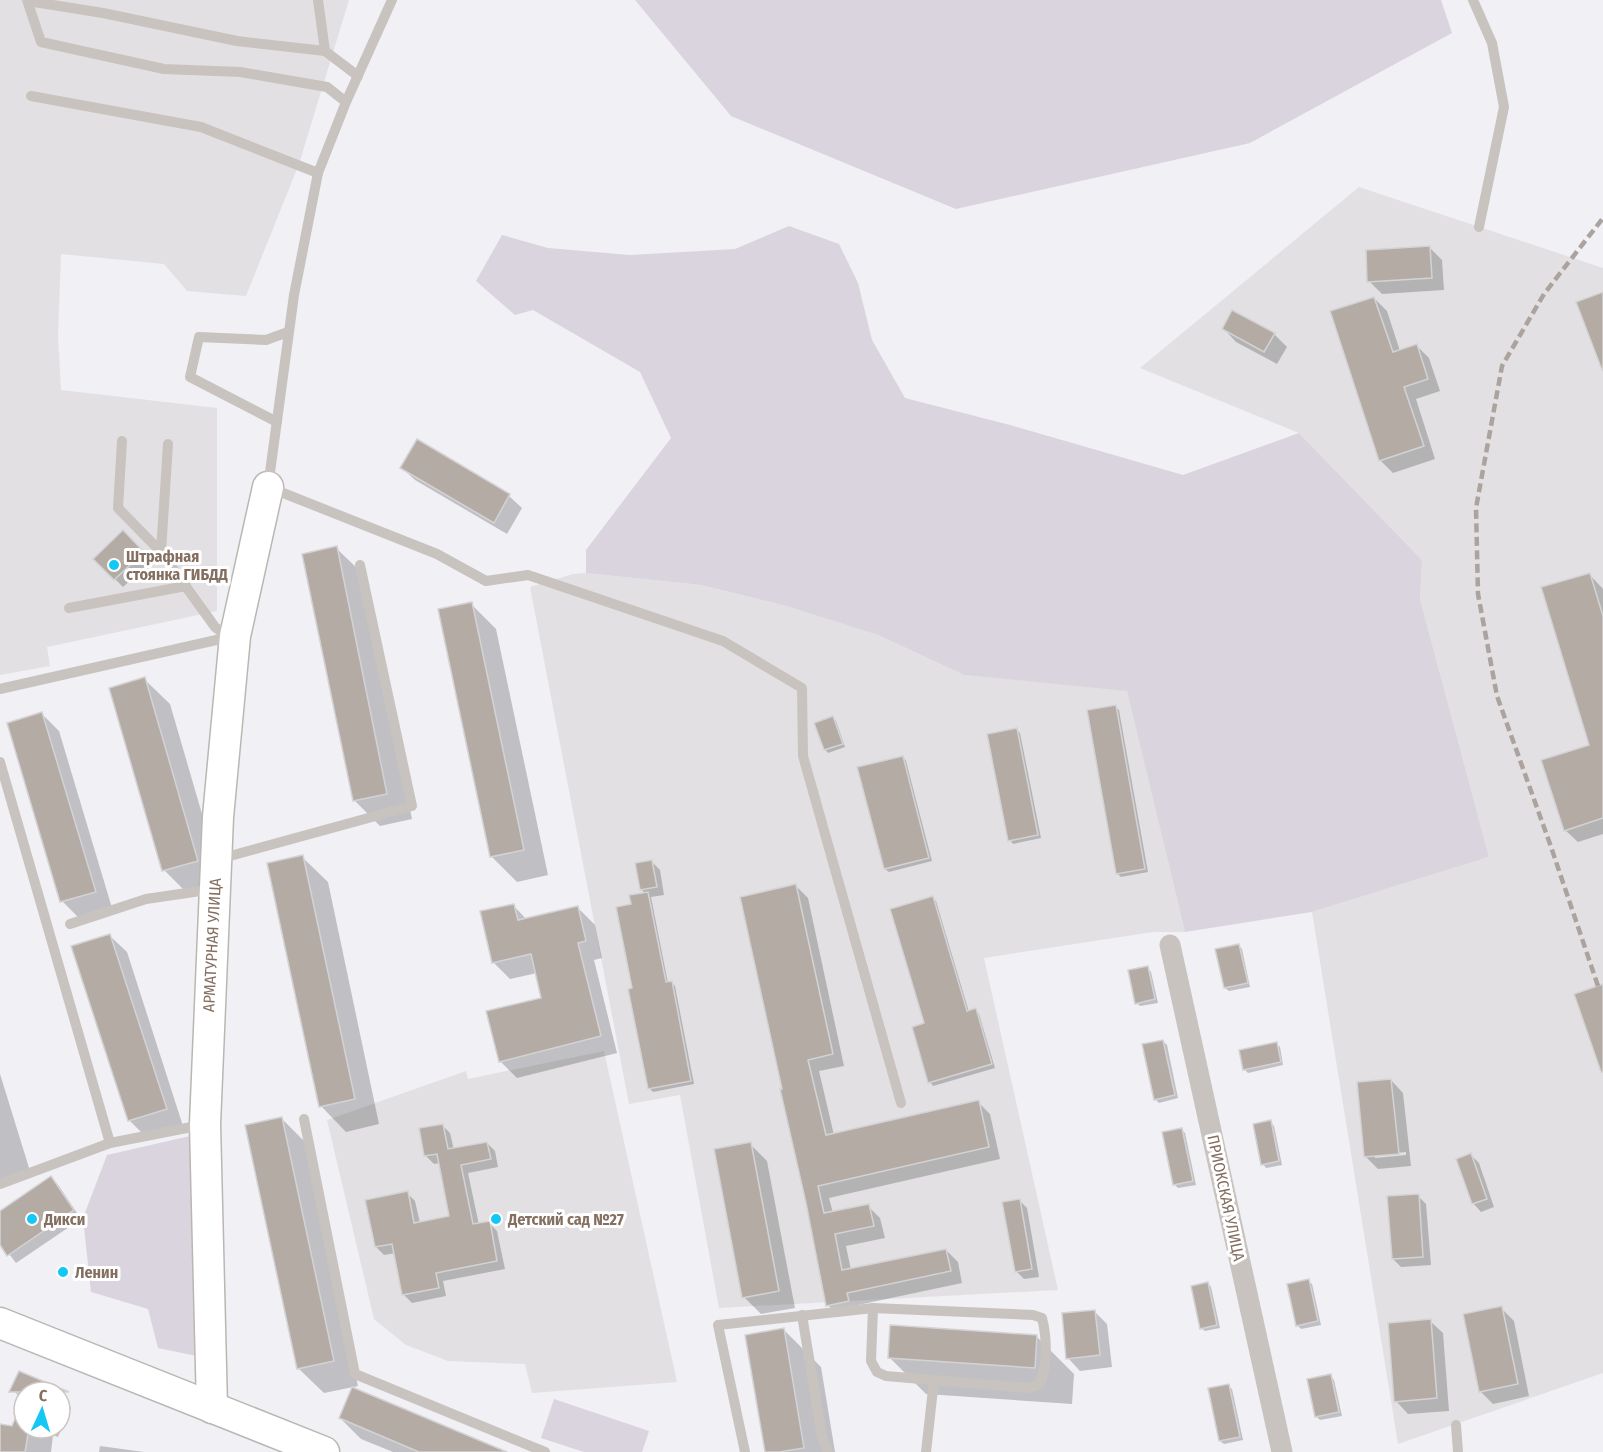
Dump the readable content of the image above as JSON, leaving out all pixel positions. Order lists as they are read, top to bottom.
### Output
{
  "streets": {
    "street": ["АРМАТУРНАЯ УЛИЦА", "ПРИОКСКАЯ УЛИЦА"]
  },
  "places": [
    "Штрафная стоянка ГИБДД",
    "Дикси",
    "Детский сад №27",
    "Ленин"
  ],
  "north": "top"
}
